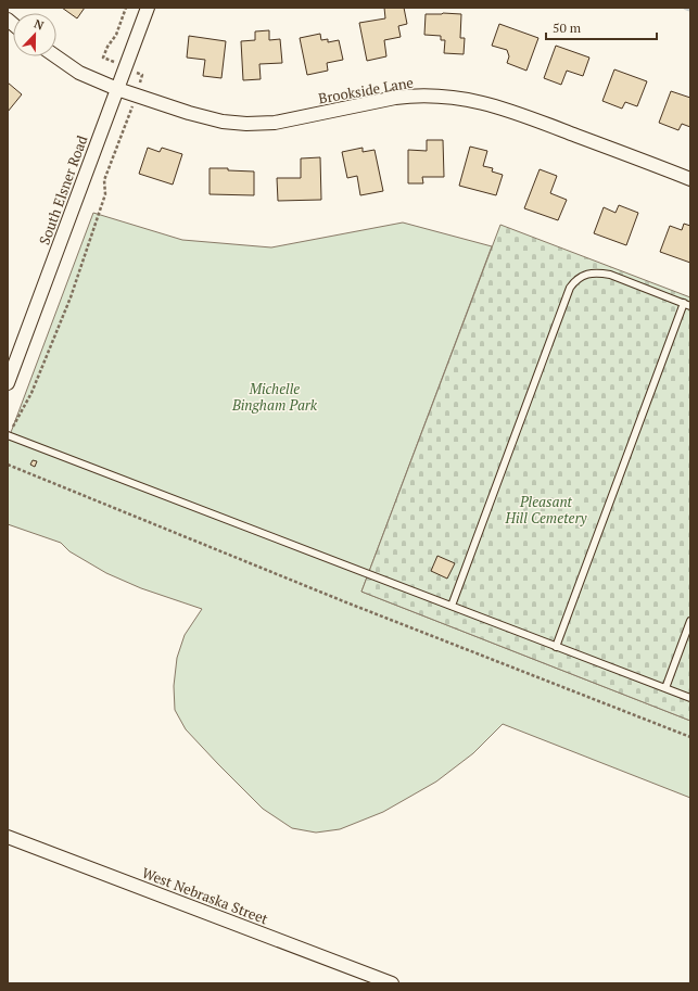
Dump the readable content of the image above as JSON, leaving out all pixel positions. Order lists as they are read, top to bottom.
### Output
{
  "streets": {
    "street": ["Brookside Lane", "South Elsner Road", "West Nebraska Street"]
  },
  "crossings": [
    ["Brookside Lane", "South Elsner Road"]
  ],
  "parks": ["Michelle Bingham Park", "Pleasant Hill Cemetery"],
  "scale_bar": "50 m",
  "north": "top"
}
